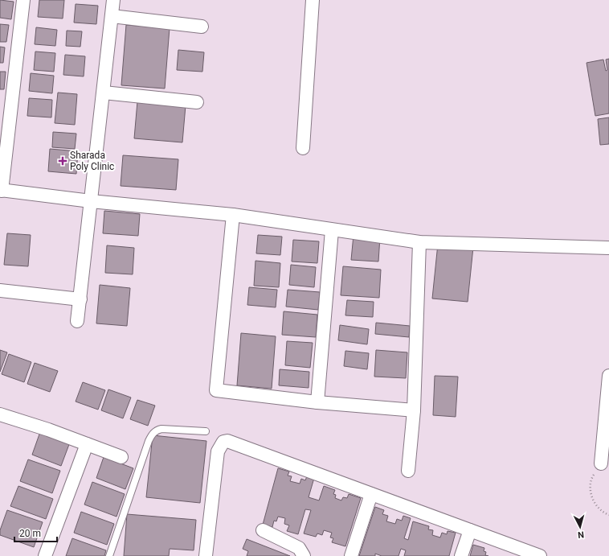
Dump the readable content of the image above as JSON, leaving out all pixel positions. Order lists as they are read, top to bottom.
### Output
{
  "places": {
    "health": ["Sharada Poly Clinic"]
  },
  "scale_bar": "20 m",
  "north": "bottom"
}
